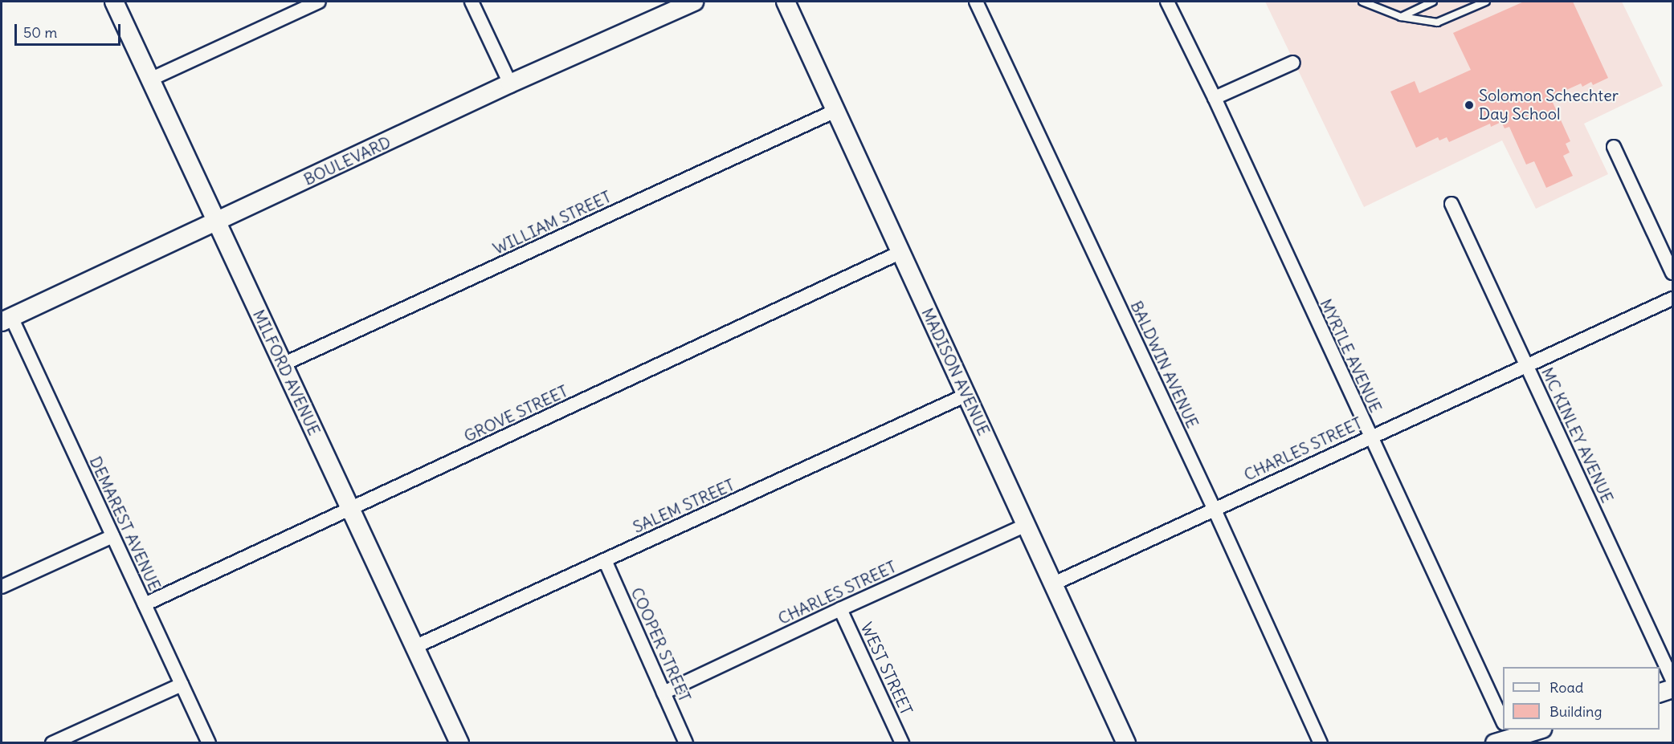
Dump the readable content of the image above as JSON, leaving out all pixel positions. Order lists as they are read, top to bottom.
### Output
{
  "streets": {
    "street": [
      "BOULEVARD",
      "WILLIAM STREET",
      "MYRTLE AVENUE",
      "BALDWIN AVENUE",
      "MADISON AVENUE",
      "MILFORD AVENUE",
      "GROVE STREET",
      "MC KINLEY AVENUE",
      "CHARLES STREET",
      "SALEM STREET",
      "DEMAREST AVENUE",
      "COOPER STREET",
      "WEST STREET"
    ]
  },
  "crossings": [
    ["BOULEVARD", "MILFORD AVENUE"],
    ["BOULEVARD", "DEMAREST AVENUE"],
    ["WILLIAM STREET", "MADISON AVENUE"],
    ["WILLIAM STREET", "MILFORD AVENUE"],
    ["MYRTLE AVENUE", "CHARLES STREET"],
    ["BALDWIN AVENUE", "CHARLES STREET"],
    ["MADISON AVENUE", "GROVE STREET"],
    ["MADISON AVENUE", "CHARLES STREET"],
    ["MADISON AVENUE", "SALEM STREET"],
    ["MILFORD AVENUE", "GROVE STREET"],
    ["MILFORD AVENUE", "SALEM STREET"],
    ["GROVE STREET", "DEMAREST AVENUE"],
    ["MC KINLEY AVENUE", "CHARLES STREET"],
    ["CHARLES STREET", "COOPER STREET"],
    ["CHARLES STREET", "WEST STREET"],
    ["SALEM STREET", "COOPER STREET"]
  ],
  "places": ["Solomon Schechter Day School"],
  "legend": ["Road", "Building"],
  "scale_bar": "50 m"
}
